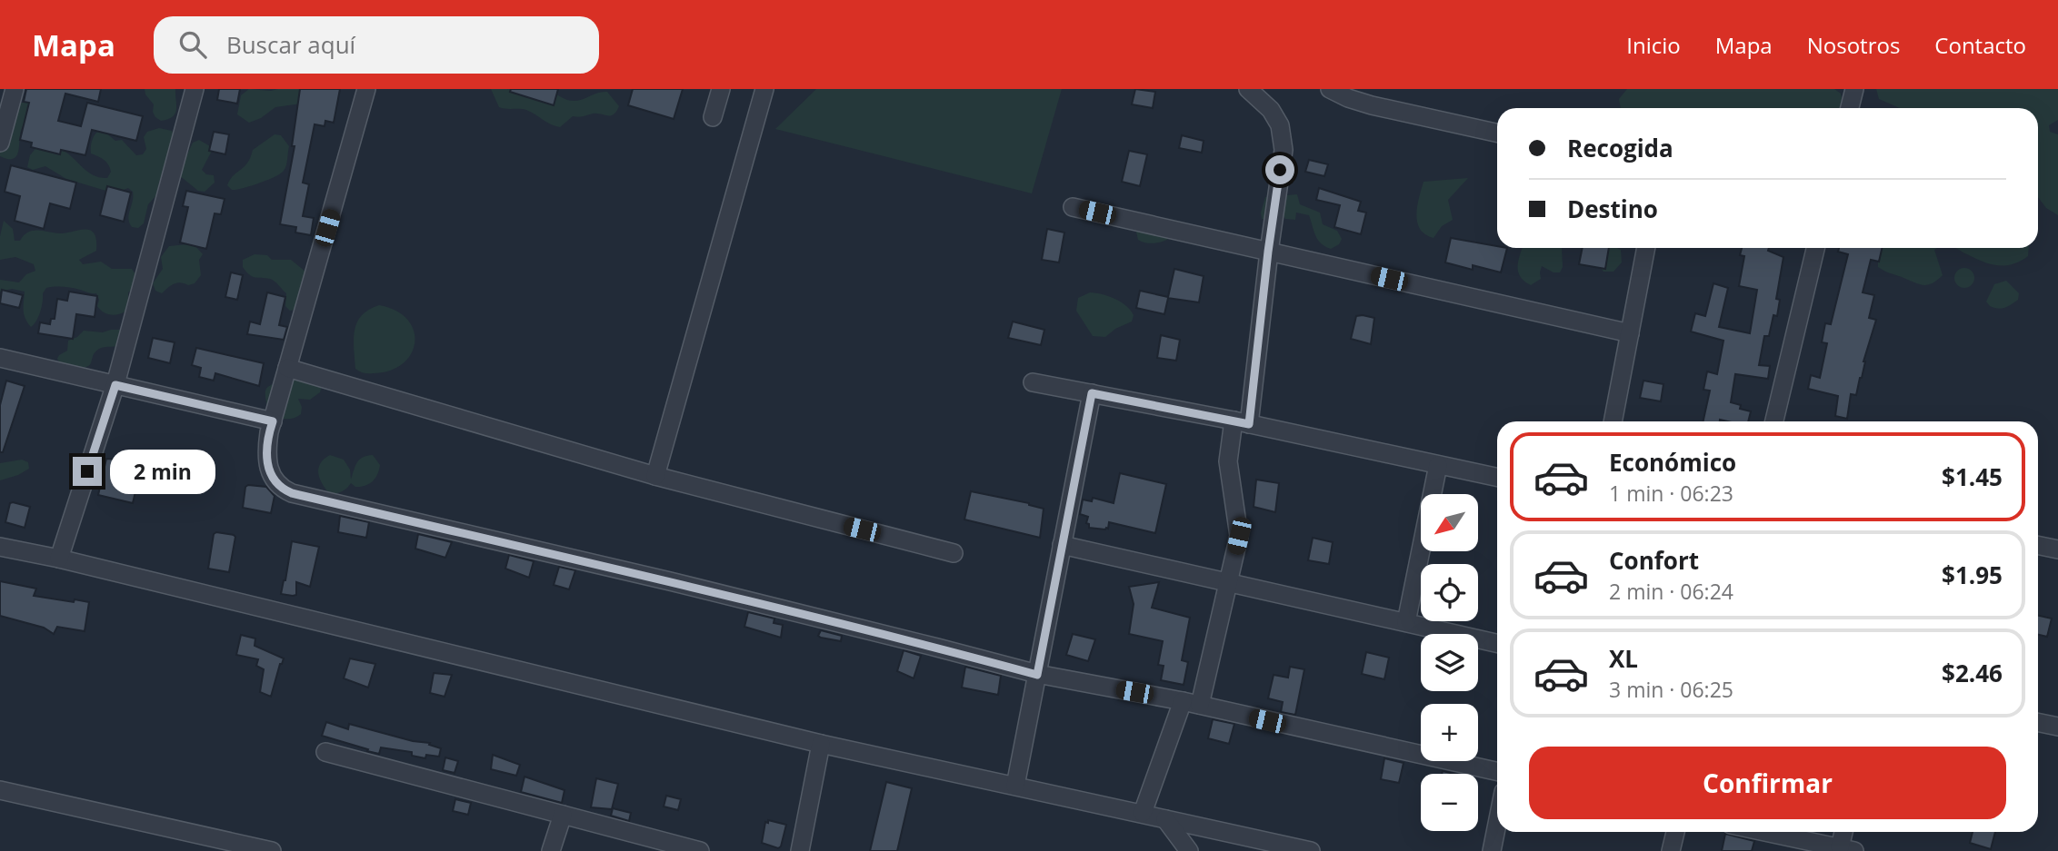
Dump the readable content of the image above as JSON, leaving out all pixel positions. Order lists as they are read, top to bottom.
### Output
{
  "north": "bottom left",
  "page": {
    "header": "Mapa",
    "search": "Buscar aquí",
    "nav": [
      "Inicio",
      "Mapa",
      "Nosotros",
      "Contacto"
    ],
    "banner": ["Recogida", "Destino"],
    "list": [
      {
        "name": "Económico",
        "note": "1 min · 06:23",
        "value": "$1.45"
      },
      {
        "name": "Confort",
        "note": "2 min · 06:24",
        "value": "$1.95"
      },
      {
        "name": "XL",
        "note": "3 min · 06:25",
        "value": "$2.46"
      }
    ],
    "bubble": "2 min",
    "map_buttons": ["+", "−"],
    "buttons": "Confirmar"
  }
}
